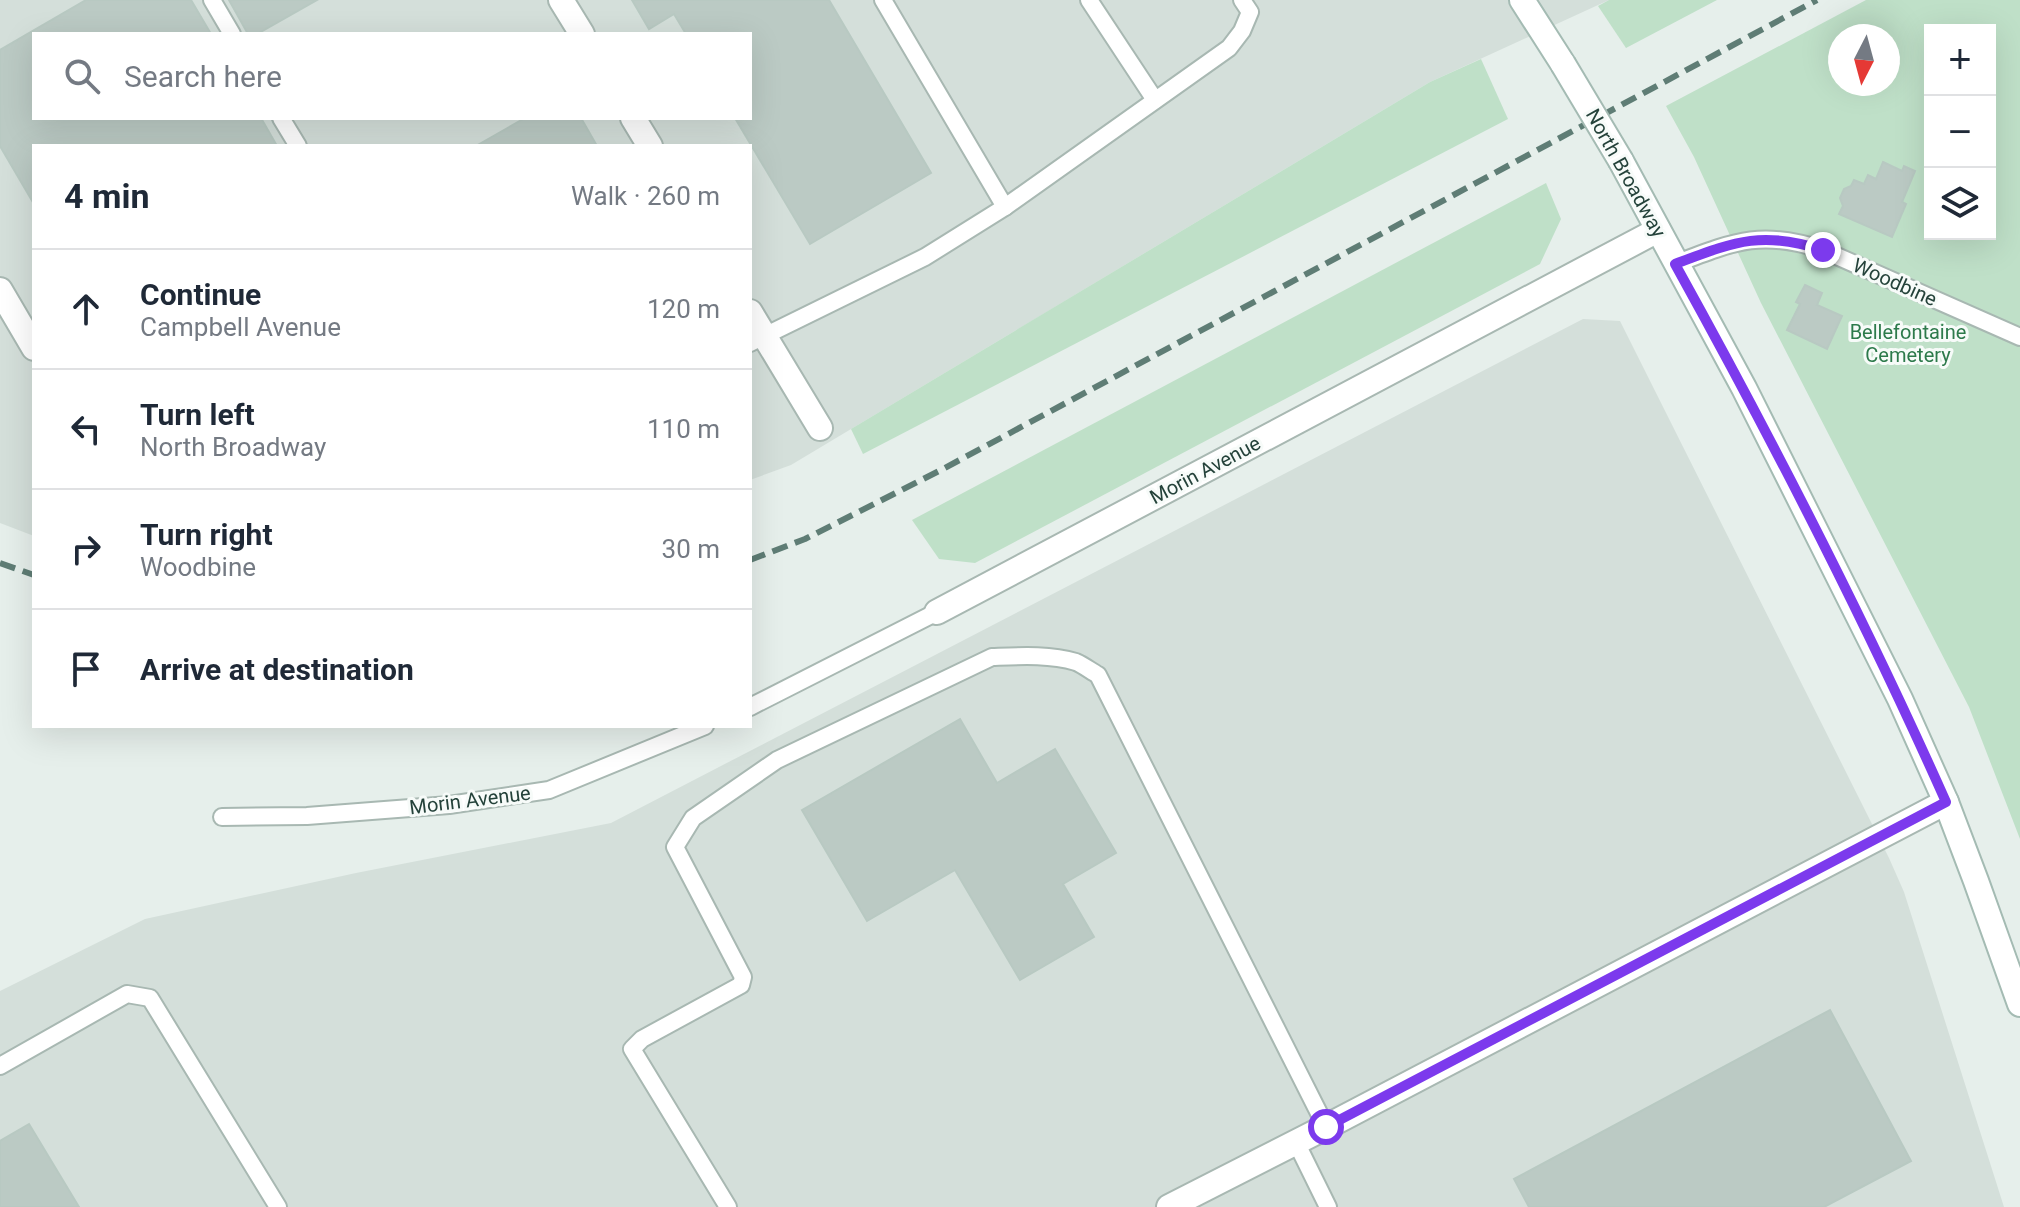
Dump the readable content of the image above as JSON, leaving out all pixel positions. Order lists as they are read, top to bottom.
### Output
{
  "streets": {
    "street": ["North Broadway", "Morin Avenue"],
    "lane": ["Woodbine"]
  },
  "crossings": [
    ["North Broadway", "Woodbine"],
    ["North Broadway", "Morin Avenue"]
  ],
  "parks": ["Bellefontaine Cemetery"],
  "north": "bottom",
  "page": {
    "map_buttons": ["+", "−"],
    "search": "Search here",
    "heading": ["4 min", "Walk · 260 m"],
    "list": [
      ["Continue", "Campbell Avenue", "120 m"],
      ["Turn left", "North Broadway", "110 m"],
      ["Turn right", "Woodbine", "30 m"],
      "Arrive at destination"
    ]
  }
}
